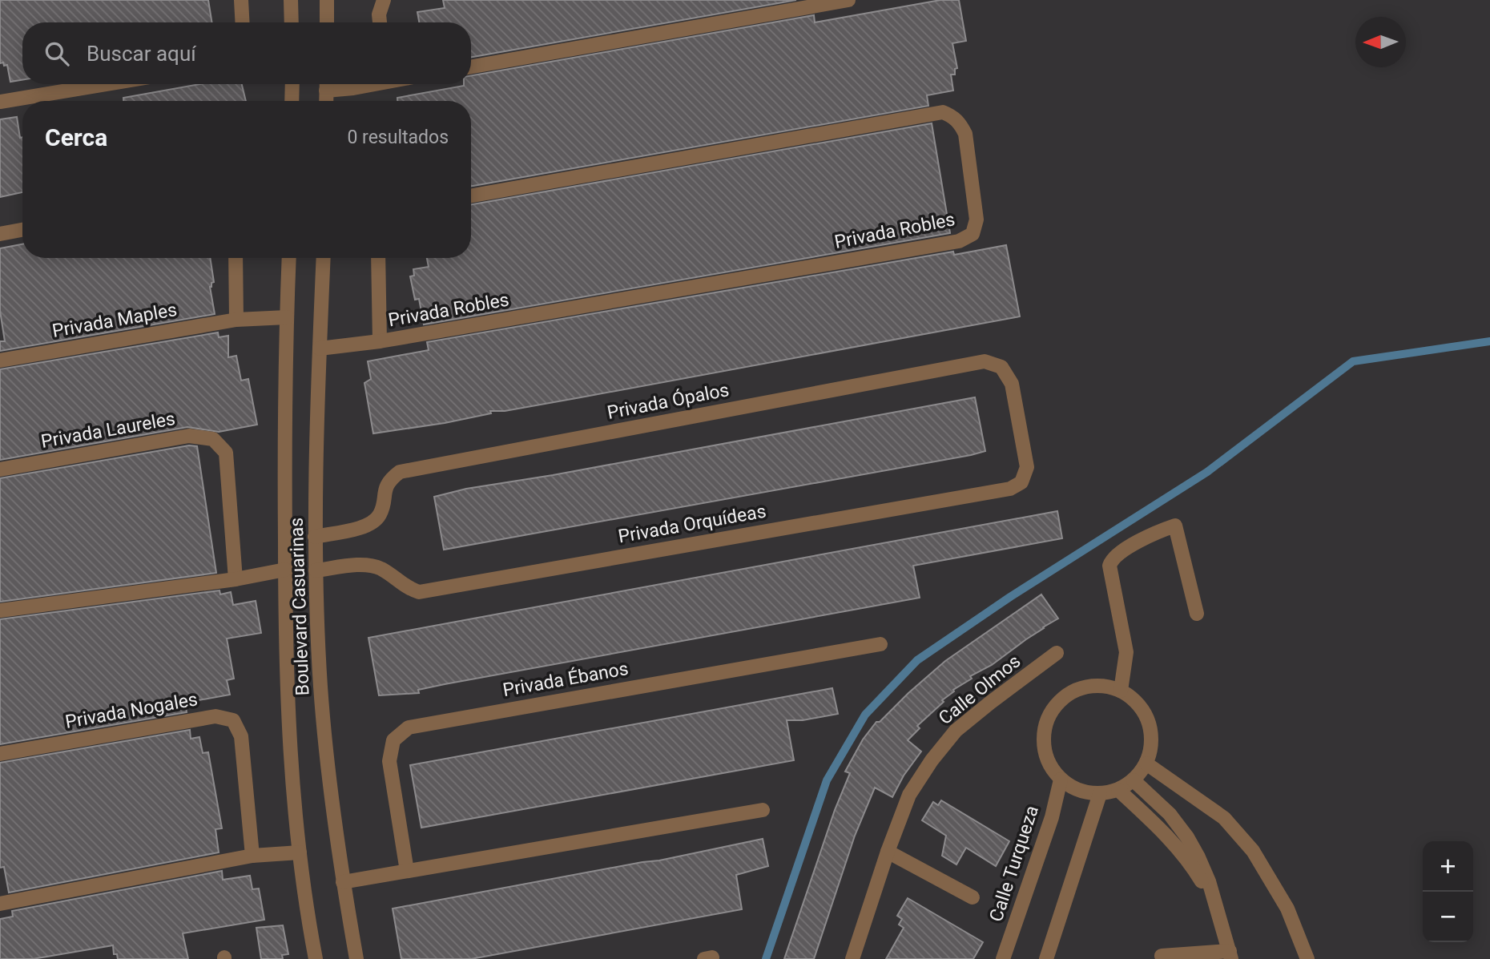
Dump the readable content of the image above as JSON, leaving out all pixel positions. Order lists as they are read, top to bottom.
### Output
{
  "streets": {
    "street": [
      "Privada Robles",
      "Privada Maples",
      "Privada Ópalos",
      "Privada Laureles",
      "Privada Orquídeas",
      "Boulevard Casuarinas",
      "Privada Ébanos",
      "Calle Olmos",
      "Privada Nogales",
      "Calle Turqueza"
    ]
  },
  "crossings": [
    ["Privada Robles", "Boulevard Casuarinas"],
    ["Privada Maples", "Boulevard Casuarinas"],
    ["Privada Ópalos", "Privada Orquídeas"],
    ["Privada Ópalos", "Boulevard Casuarinas"],
    ["Privada Orquídeas", "Boulevard Casuarinas"]
  ],
  "north": "left",
  "page": {
    "search": "Buscar aquí",
    "heading": ["Cerca", "0 resultados"],
    "map_buttons": ["+", "−"]
  }
}
